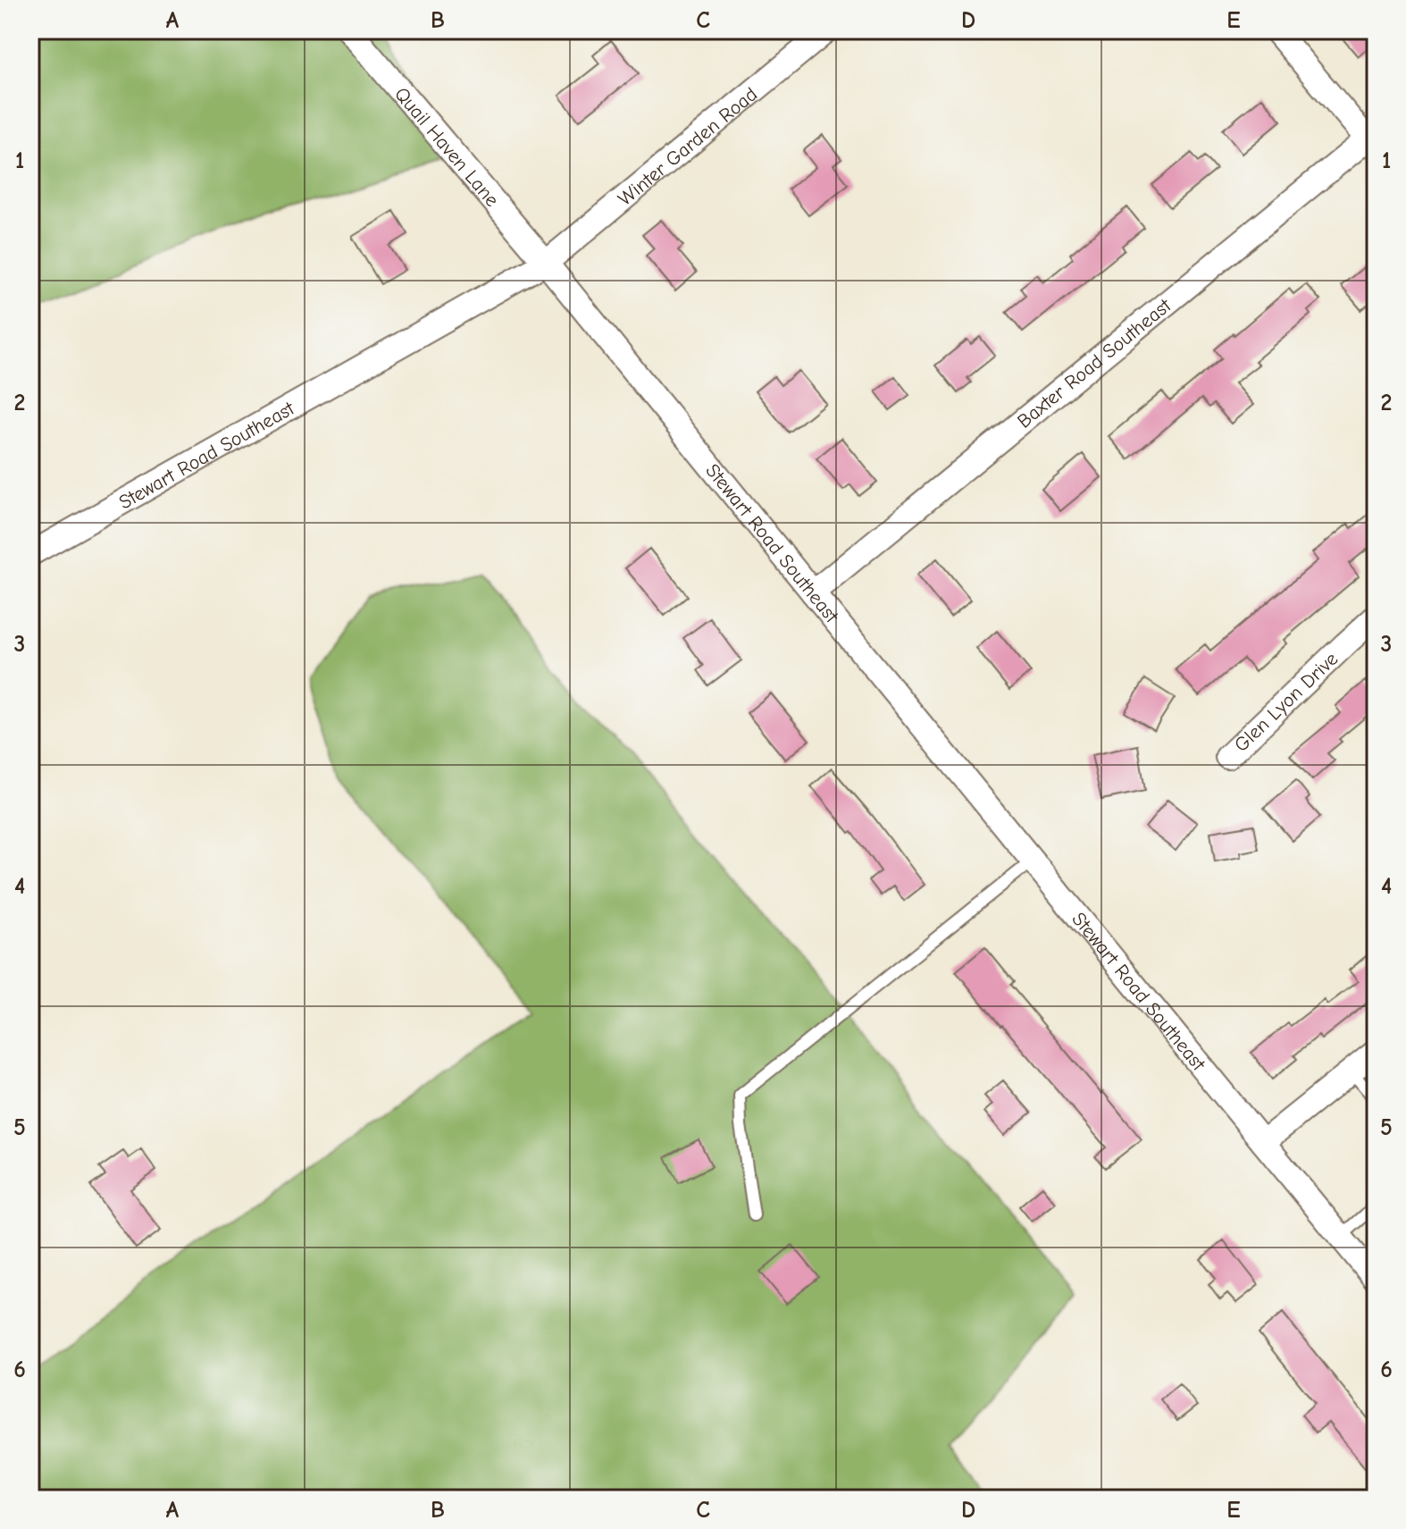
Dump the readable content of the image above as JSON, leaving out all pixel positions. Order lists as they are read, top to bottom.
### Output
{
  "streets": {
    "street": [
      "Quail Haven Lane",
      "Winter Garden Road",
      "Baxter Road Southeast",
      "Stewart Road Southeast",
      "Glen Lyon Drive"
    ]
  },
  "crossings": [
    ["Quail Haven Lane", "Winter Garden Road"],
    ["Quail Haven Lane", "Stewart Road Southeast"],
    ["Winter Garden Road", "Stewart Road Southeast"],
    ["Baxter Road Southeast", "Stewart Road Southeast"]
  ],
  "grid": {
    "columns": [
      "A",
      "B",
      "C",
      "D",
      "E"
    ],
    "rows": [
      "1",
      "2",
      "3",
      "4",
      "5",
      "6"
    ]
  }
}
